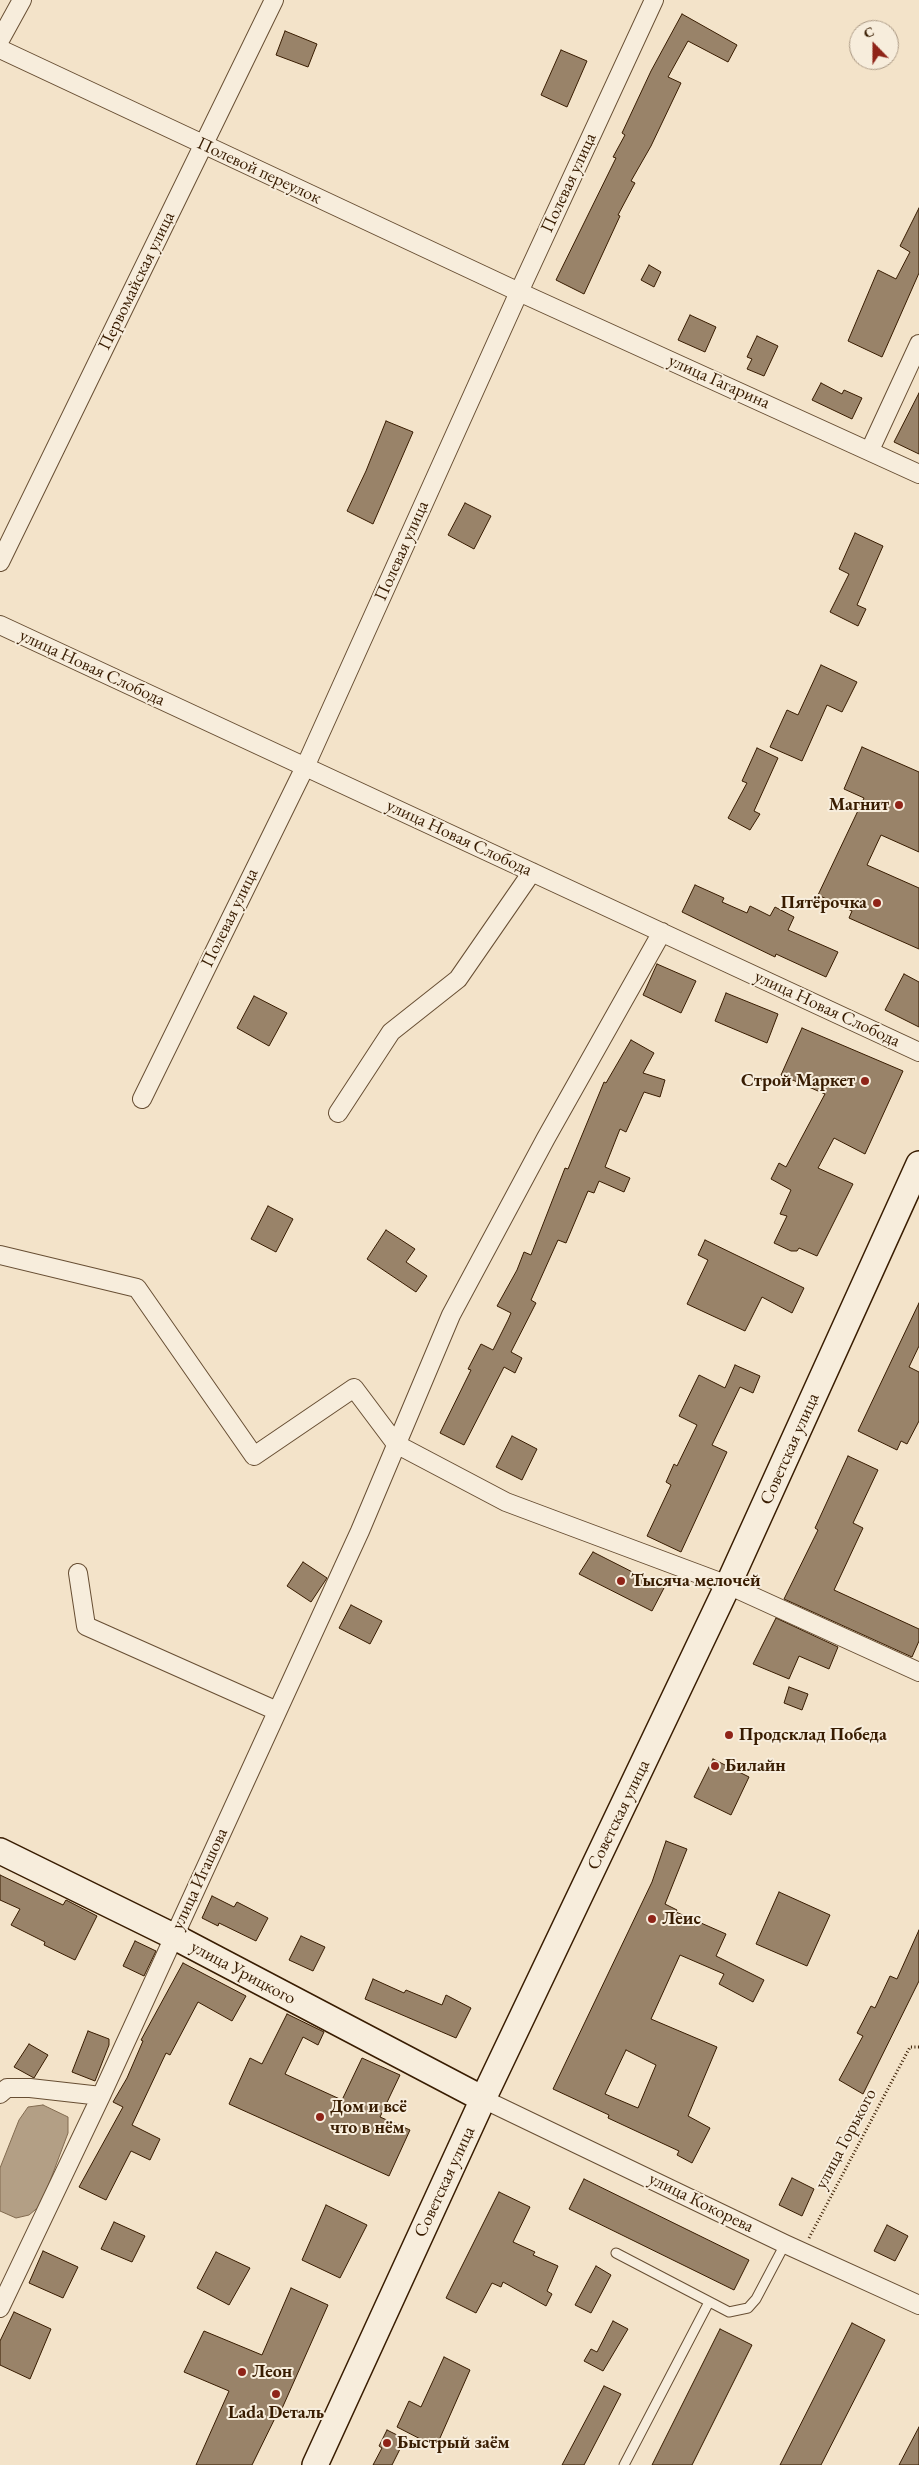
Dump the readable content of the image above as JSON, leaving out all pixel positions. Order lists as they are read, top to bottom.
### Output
{
  "streets": {
    "main road": ["Советская улица", "улица Урицкого"],
    "street": [
      "Полевой переулок",
      "Полевая улица",
      "Первомайская улица",
      "улица Гагарина",
      "улица Новая Слобода",
      "улица Игашова",
      "улица Кокорева"
    ],
    "path": ["улица Горького"]
  },
  "crossings": [
    ["Полевой переулок", "Полевая улица"],
    ["Полевой переулок", "Первомайская улица"],
    ["Полевой переулок", "улица Гагарина"],
    ["Полевая улица", "улица Гагарина"],
    ["Полевая улица", "улица Новая Слобода"],
    ["улица Новая Слобода", "улица Игашова"],
    ["Советская улица", "улица Урицкого"],
    ["Советская улица", "улица Кокорева"],
    ["улица Игашова", "улица Урицкого"],
    ["улица Урицкого", "улица Кокорева"],
    ["улица Горького", "улица Кокорева"]
  ],
  "places": [
    "Магнит",
    "Пятёрочка",
    "Строй Маркет",
    "Тысяча мелочей",
    "Продсклад Победа",
    "Билайн",
    "Леис",
    "Дом и всё что в нём",
    "Леон",
    "Lada Dеталь",
    "Быстрый заём"
  ],
  "north": "top"
}
